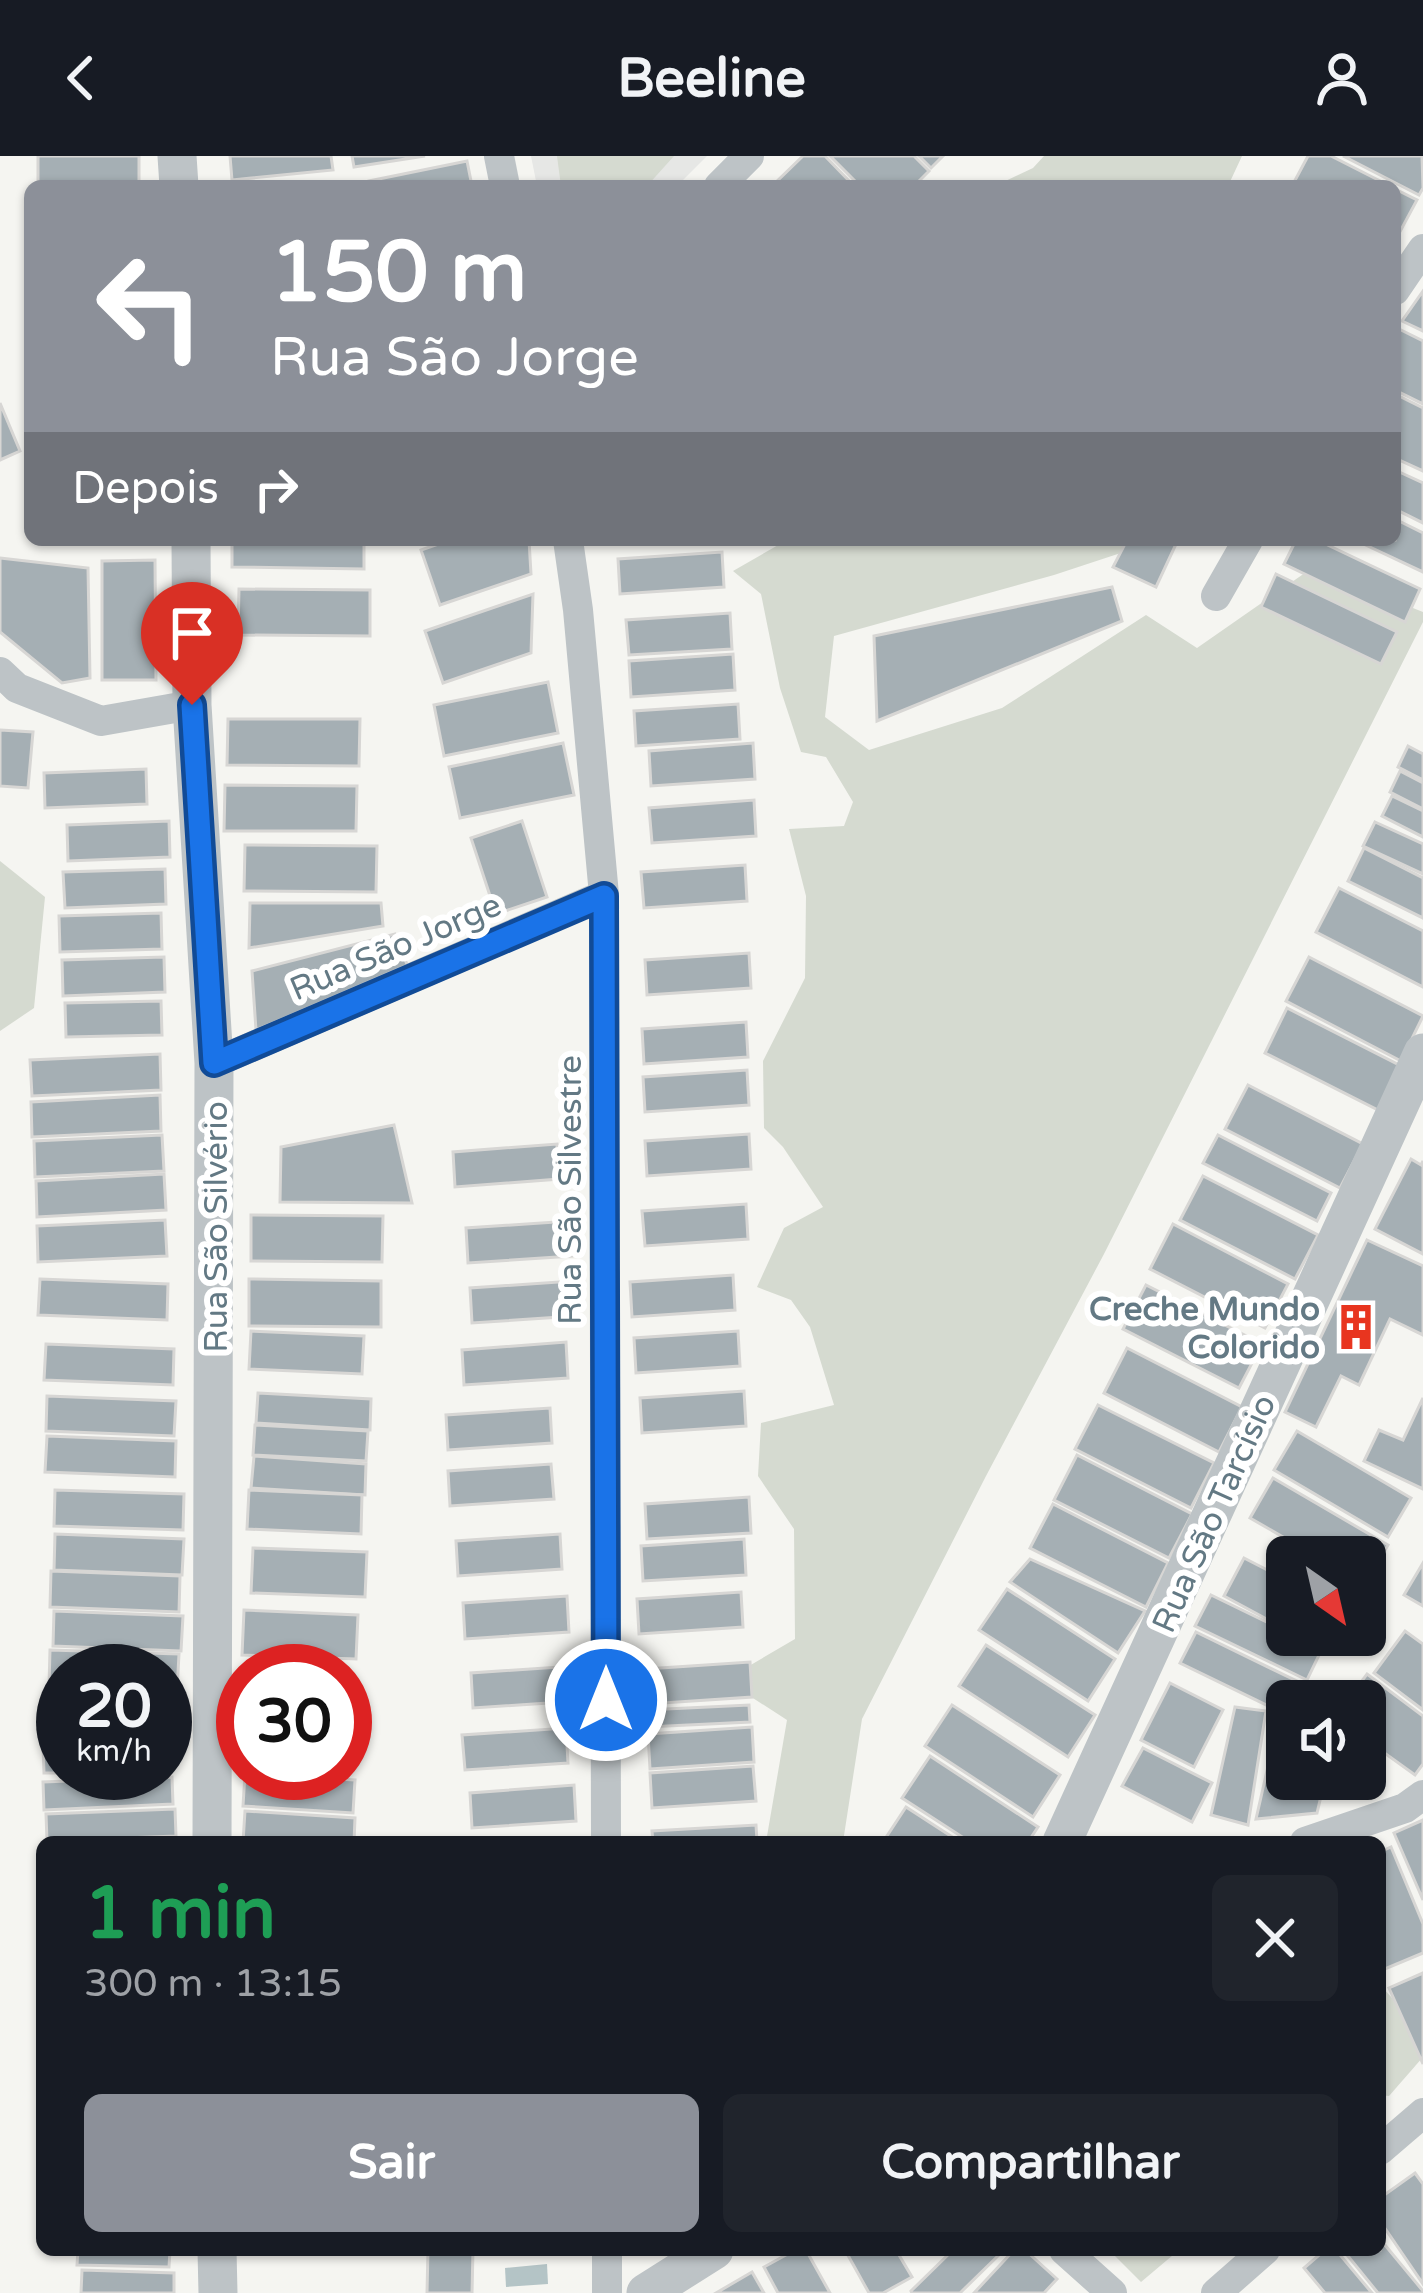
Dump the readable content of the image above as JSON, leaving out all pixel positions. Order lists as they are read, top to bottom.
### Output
{
  "streets": {
    "street": [
      "Rua São Jorge",
      "Rua São Silvestre",
      "Rua São Silvério",
      "Rua São Tarcísio"
    ]
  },
  "crossings": [
    ["Rua São Jorge", "Rua São Silvestre"],
    ["Rua São Jorge", "Rua São Silvério"]
  ],
  "places": {
    "building": ["Creche Mundo Colorido"]
  },
  "north": "bottom right",
  "page": {
    "header": "Beeline",
    "turn": ["150 m", "Rua São Jorge"],
    "then": "Depois",
    "speed": "20 km/h",
    "limit": "30",
    "heading": ["1 min", "300 m · 13:15"],
    "buttons": ["Sair", "Compartilhar"]
  }
}
